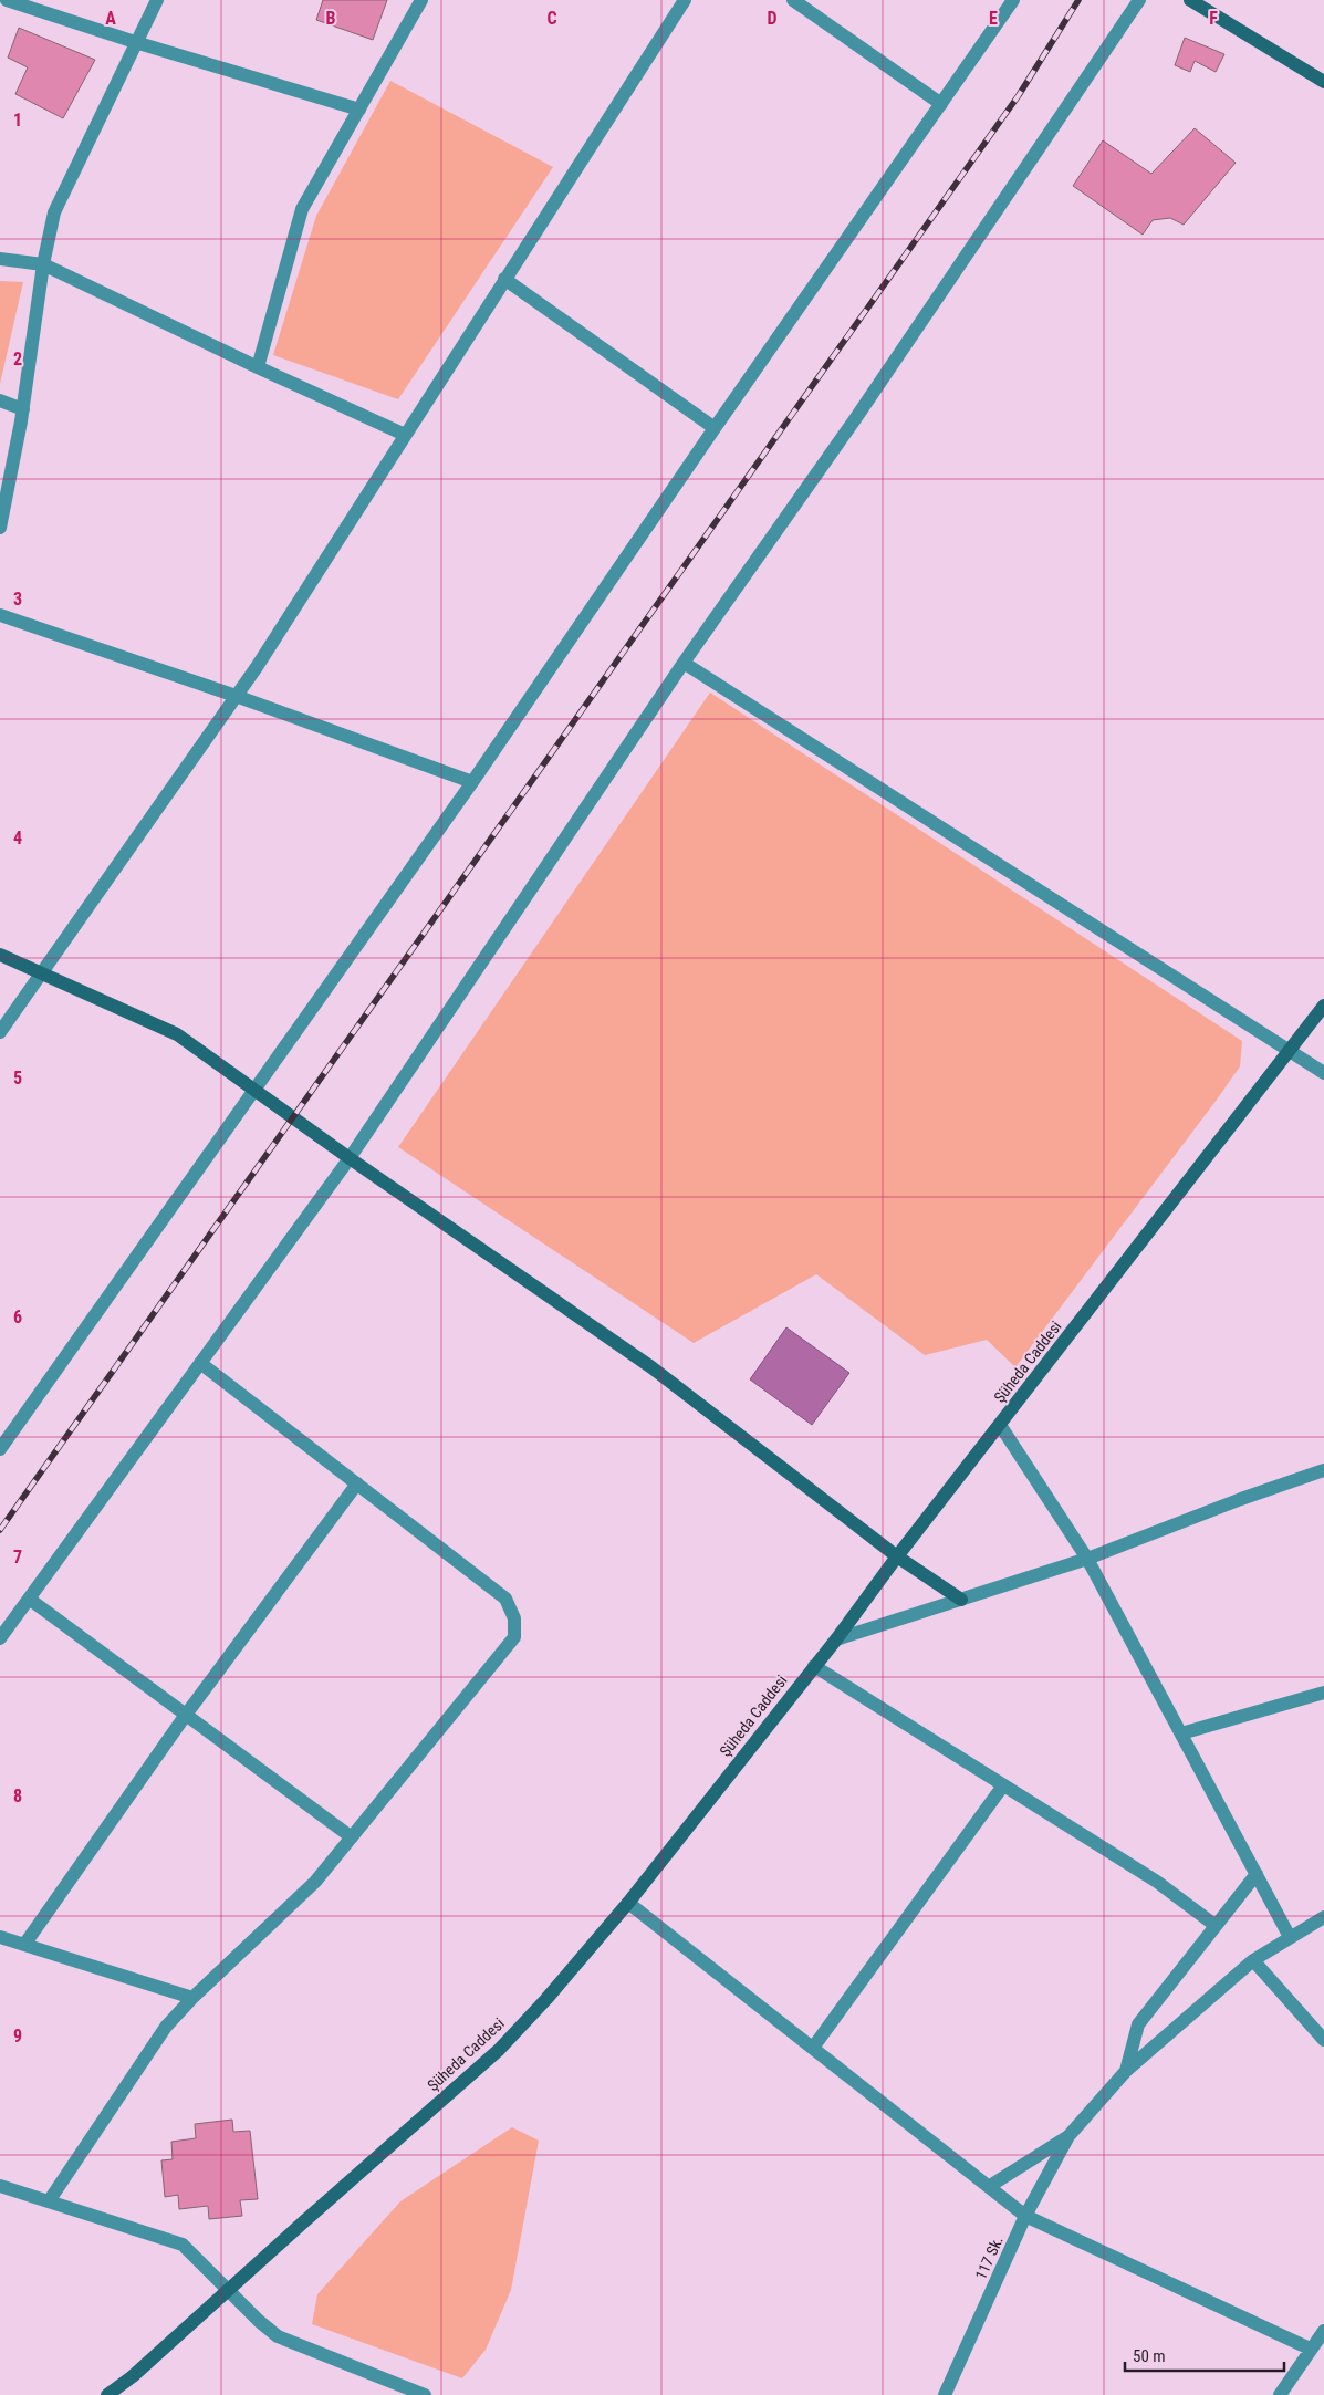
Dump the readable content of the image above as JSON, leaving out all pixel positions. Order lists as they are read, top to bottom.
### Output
{
  "streets": {
    "main road": ["Şüheda Caddesi"],
    "street": ["117 Sk."]
  },
  "scale_bar": "50 m",
  "grid": {
    "columns": [
      "A",
      "B",
      "C",
      "D",
      "E",
      "F"
    ],
    "rows": [
      "1",
      "2",
      "3",
      "4",
      "5",
      "6",
      "7",
      "8",
      "9"
    ]
  }
}
